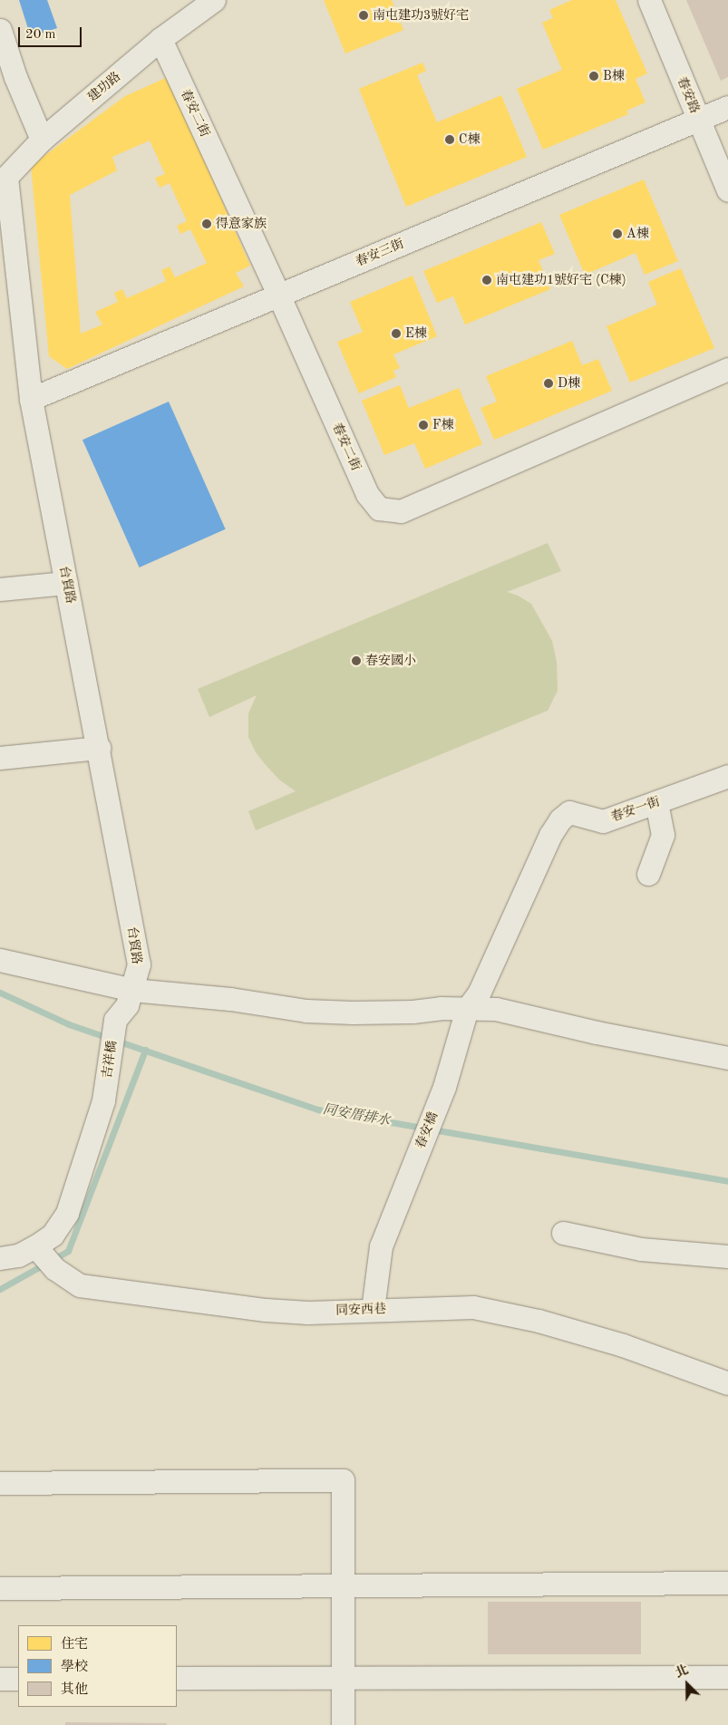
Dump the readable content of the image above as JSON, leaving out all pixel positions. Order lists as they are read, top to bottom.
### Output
{
  "streets": {
    "street": [
      "建功路",
      "春安路",
      "春安二街",
      "春安三街",
      "台貿路",
      "春安一街",
      "吉祥橋",
      "春安橋",
      "同安西巷"
    ]
  },
  "crossings": [
    ["建功路", "春安二街"],
    ["建功路", "台貿路"],
    ["春安路", "春安三街"],
    ["春安二街", "春安三街"],
    ["春安三街", "台貿路"],
    ["台貿路", "吉祥橋"],
    ["春安一街", "春安橋"],
    ["吉祥橋", "同安西巷"],
    ["春安橋", "同安西巷"]
  ],
  "water": ["同安厝排水"],
  "places": [
    "南屯建功3號好宅",
    "B棟",
    "C棟",
    "得意家族",
    "A棟",
    "南屯建功1號好宅 (C棟)",
    "E棟",
    "D棟",
    "F棟",
    "春安國小"
  ],
  "legend": ["住宅", "學校", "其他"],
  "scale_bar": "20 m",
  "north": "top left"
}
